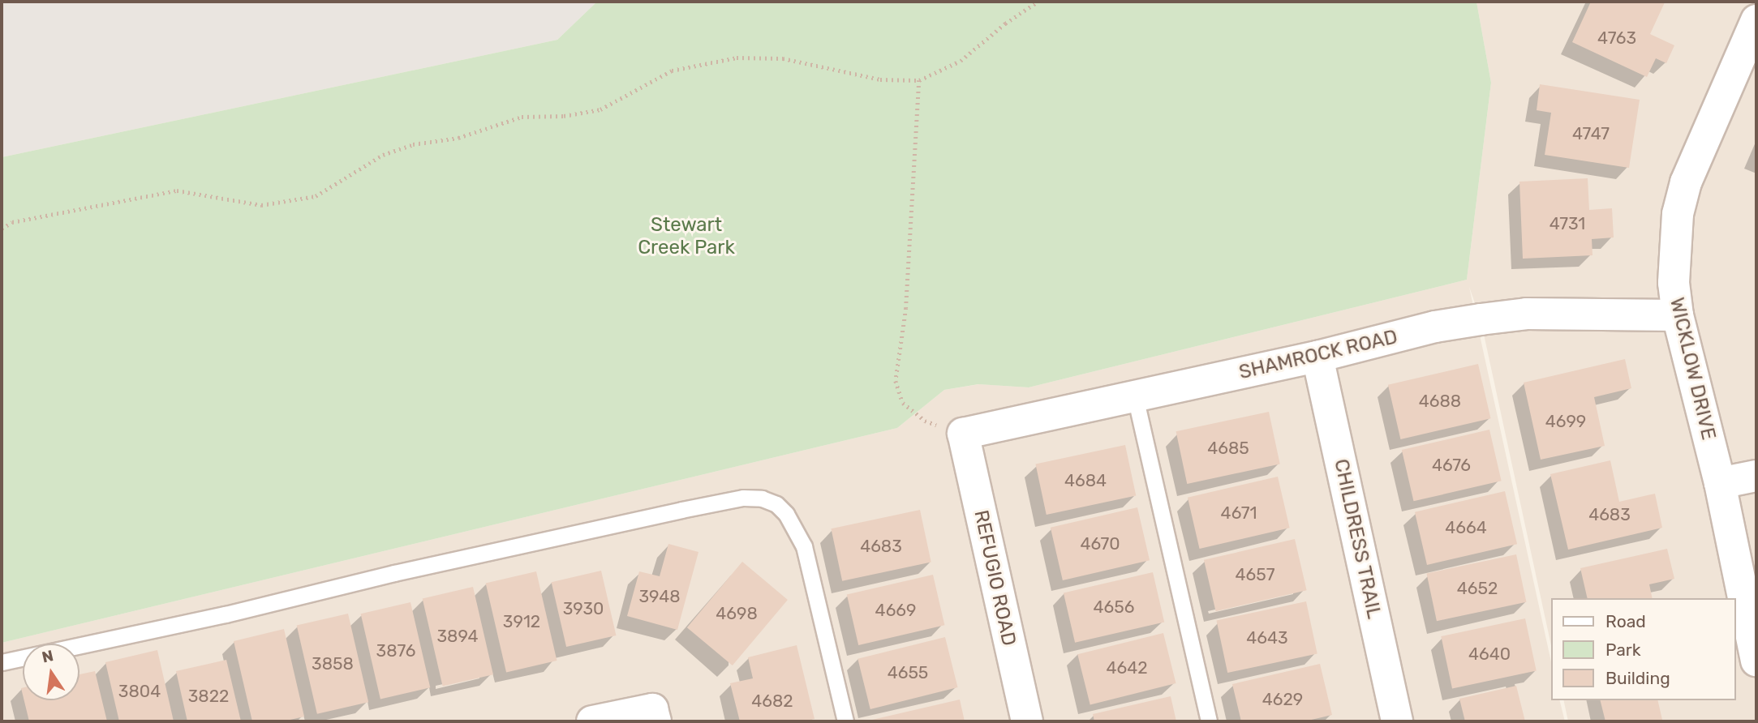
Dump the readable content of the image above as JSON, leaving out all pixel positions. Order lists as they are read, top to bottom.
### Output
{
  "streets": {
    "street": [
      "SHAMROCK ROAD",
      "WICKLOW DRIVE",
      "CHILDRESS TRAIL",
      "REFUGIO ROAD"
    ]
  },
  "crossings": [
    ["SHAMROCK ROAD", "WICKLOW DRIVE"],
    ["SHAMROCK ROAD", "CHILDRESS TRAIL"],
    ["SHAMROCK ROAD", "REFUGIO ROAD"]
  ],
  "parks": ["Stewart Creek Park"],
  "house_numbers": [
    "4763",
    "4747",
    "4731",
    "4688",
    "4699",
    "4685",
    "4676",
    "4684",
    "4671",
    "4683",
    "4664",
    "4670",
    "4683",
    "4657",
    "4652",
    "3948",
    "4656",
    "3930",
    "4669",
    "4698",
    "3912",
    "3894",
    "4643",
    "3876",
    "4640",
    "3858",
    "4642",
    "4655",
    "3804",
    "3822",
    "4629",
    "4682"
  ],
  "legend": ["Road", "Park", "Building"],
  "north": "top"
}
